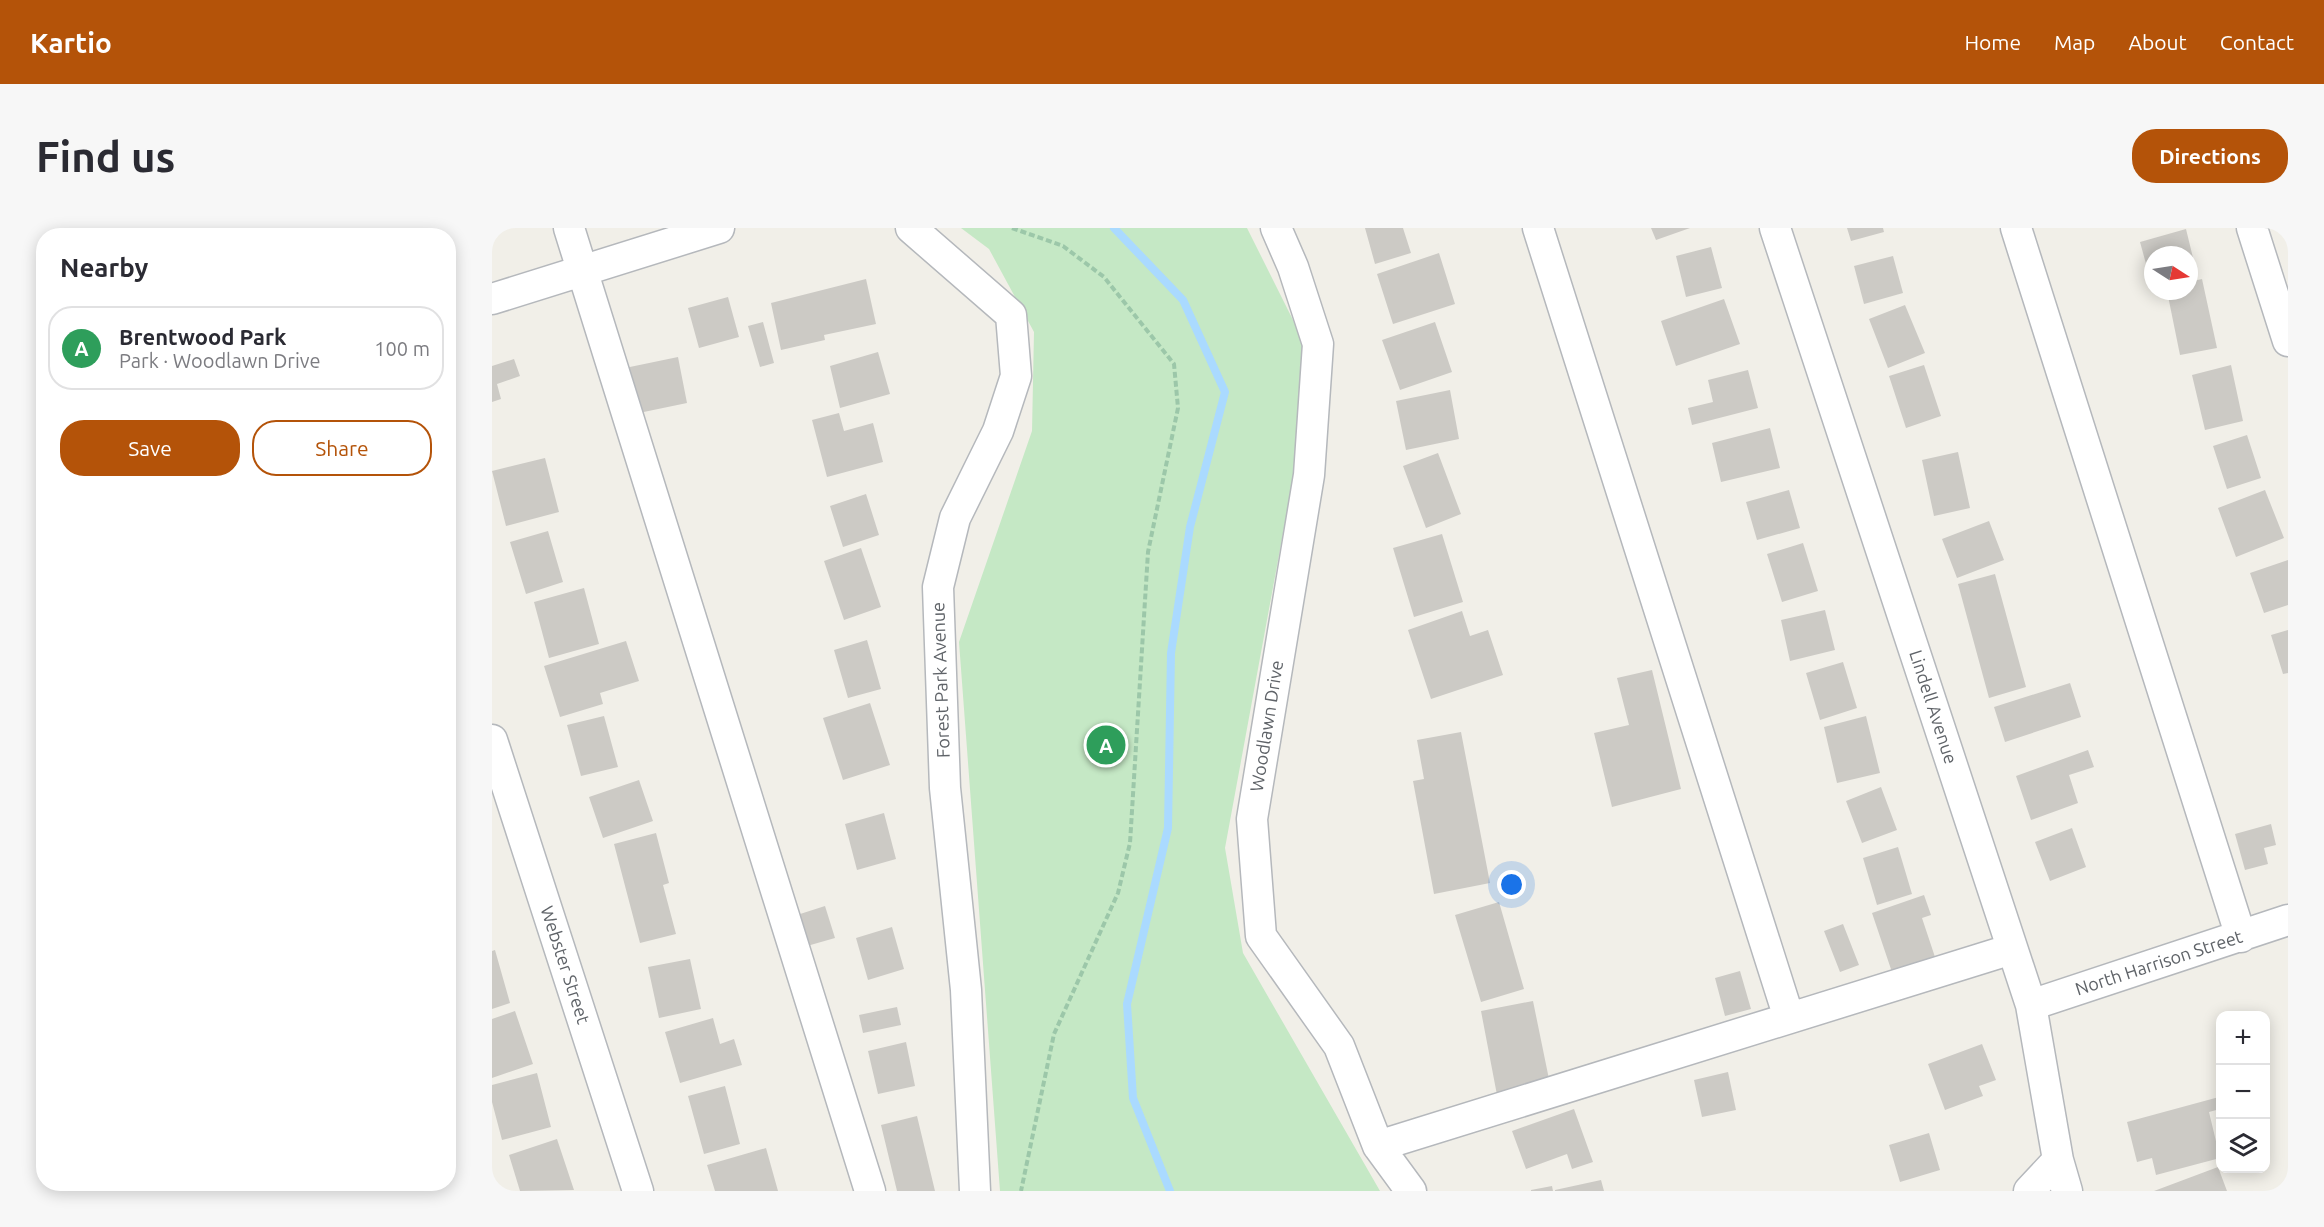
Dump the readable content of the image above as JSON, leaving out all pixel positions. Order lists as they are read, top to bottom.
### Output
{
  "streets": {
    "street": [
      "Forest Park Avenue",
      "Lindell Avenue",
      "Woodlawn Drive",
      "North Harrison Street",
      "Webster Street"
    ]
  },
  "crossings": [
    ["Lindell Avenue", "North Harrison Street"]
  ],
  "north": "right",
  "page": {
    "header": "Kartio",
    "nav": [
      "Home",
      "Map",
      "About",
      "Contact"
    ],
    "buttons": [
      "Directions",
      ["Save", "Share"]
    ],
    "title": "Find us",
    "heading": "Nearby",
    "list": [
      {
        "mark": "A",
        "name": "Brentwood Park",
        "note": "Park · Woodlawn Drive",
        "value": "100 m"
      }
    ],
    "pins": "A",
    "map_buttons": ["+", "−"]
  }
}
